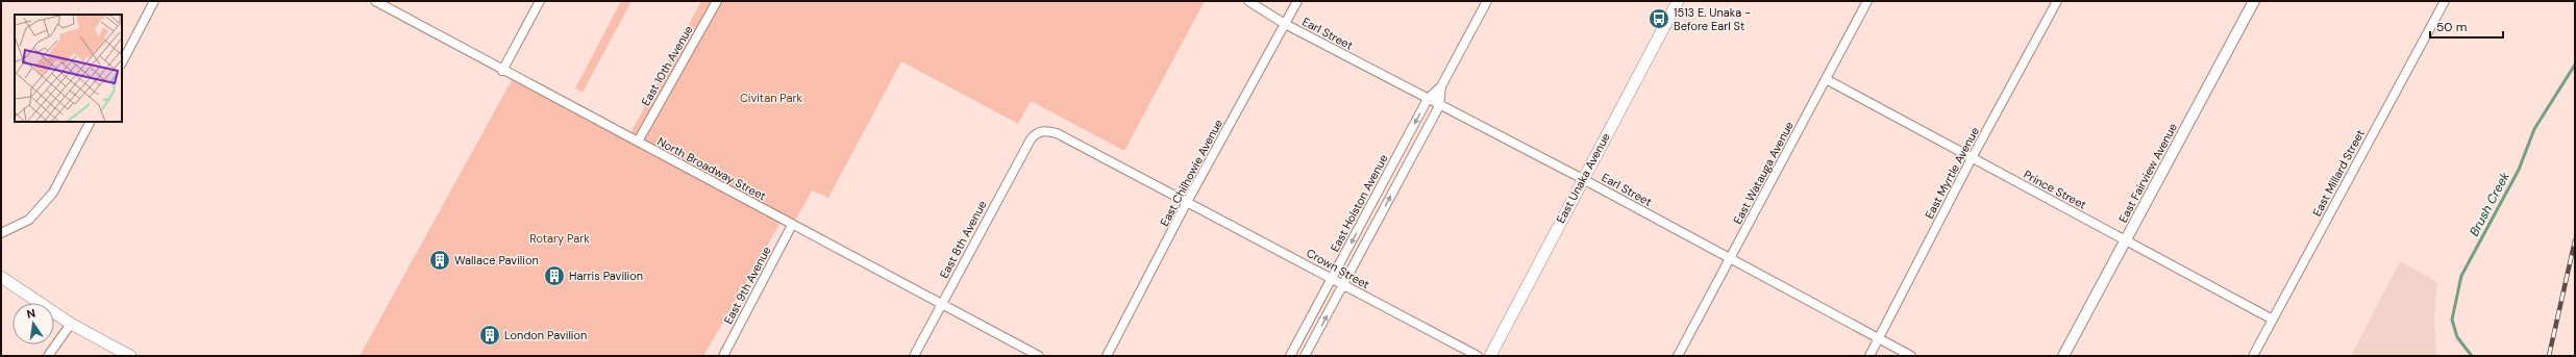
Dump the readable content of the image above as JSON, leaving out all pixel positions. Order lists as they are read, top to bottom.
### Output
{
  "streets": {
    "main road": ["East Unaka Avenue"],
    "street": [
      "Earl Street",
      "East 10th Avenue",
      "North Broadway Street",
      "East Chilhowie Avenue",
      "East Watauga Avenue",
      "East Myrtle Avenue",
      "East Fairview Avenue",
      "East Millard Street",
      "Prince Street",
      "East Holston Avenue",
      "East 8th Avenue",
      "Crown Street",
      "East 9th Avenue"
    ]
  },
  "crossings": [
    ["Earl Street", "East Chilhowie Avenue"],
    ["Earl Street", "East Watauga Avenue"],
    ["Earl Street", "East Myrtle Avenue"],
    ["Earl Street", "East Unaka Avenue"],
    ["Earl Street", "East Holston Avenue"],
    ["East 10th Avenue", "North Broadway Street"],
    ["North Broadway Street", "East 8th Avenue"],
    ["North Broadway Street", "East 9th Avenue"],
    ["East Chilhowie Avenue", "Crown Street"],
    ["East Watauga Avenue", "Prince Street"],
    ["East Myrtle Avenue", "Prince Street"],
    ["East Fairview Avenue", "Prince Street"],
    ["East Millard Street", "Prince Street"],
    ["East Holston Avenue", "Crown Street"],
    ["East 8th Avenue", "Crown Street"]
  ],
  "water": ["Brush Creek"],
  "parks": ["Civitan Park", "Rotary Park"],
  "places": {
    "bus stop": ["1513 E. Unaka - Before Earl St"],
    "building": ["Wallace Pavilion", "Harris Pavilion", "London Pavilion"]
  },
  "scale_bar": "50 m",
  "north": "top"
}
